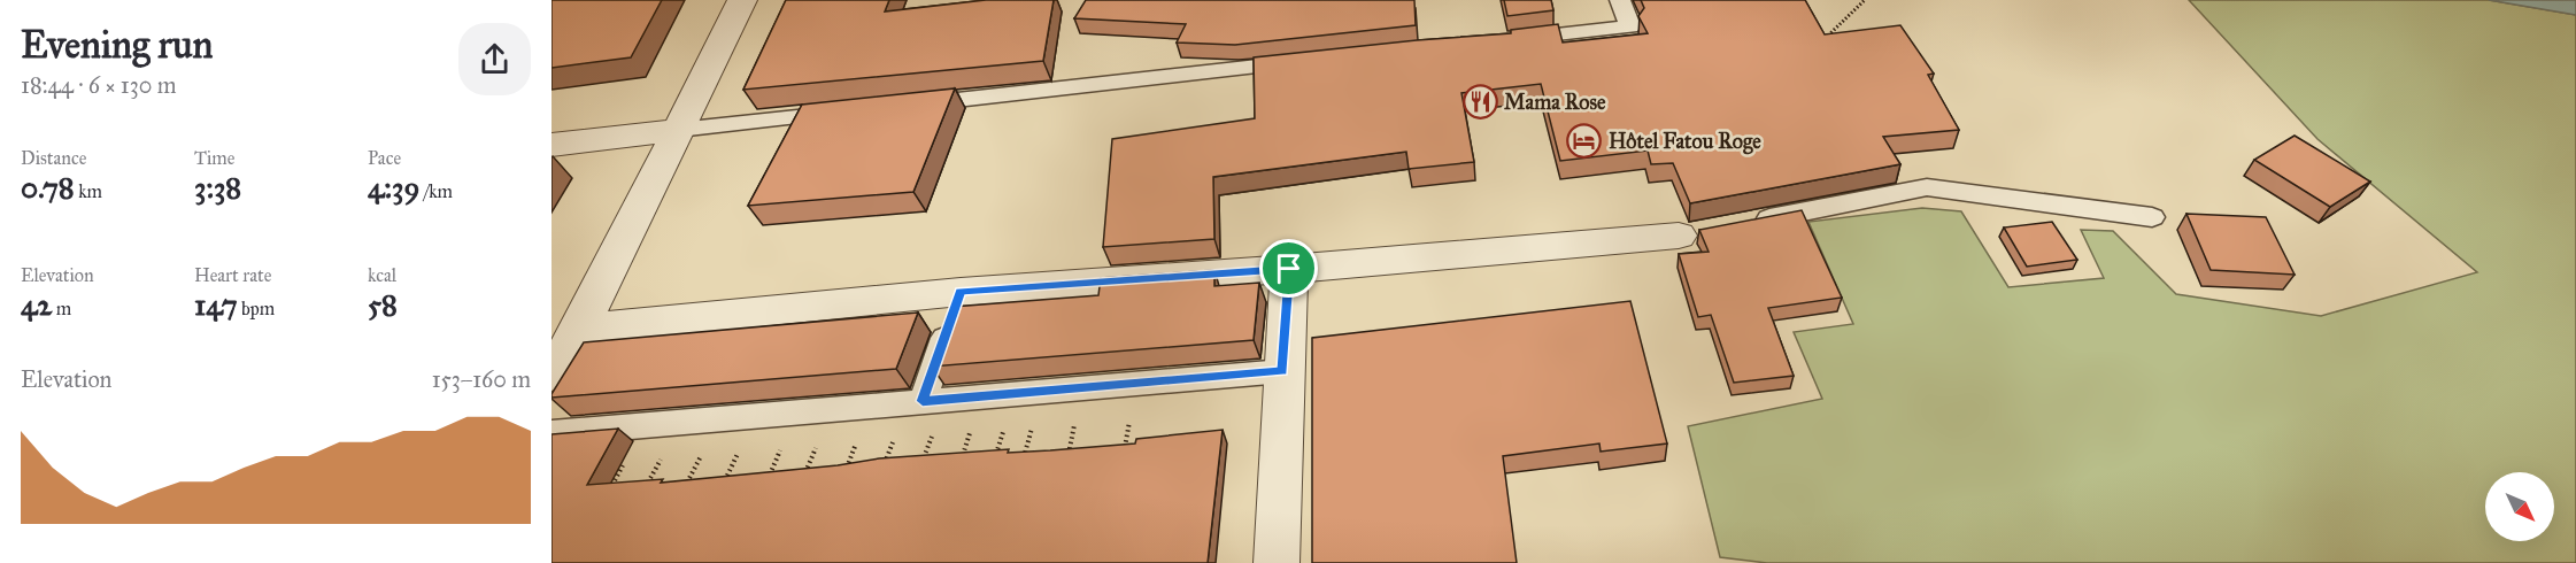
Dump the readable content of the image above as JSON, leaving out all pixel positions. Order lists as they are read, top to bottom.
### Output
{
  "places": {
    "restaurant": ["Mama Rose"],
    "hotel": ["Hôtel Fatou Roge"]
  },
  "north": "bottom right",
  "page": {
    "heading": ["Evening run", "18:44 · 6 × 130 m"],
    "stats": [
      ["Distance", "0.78 km"],
      ["Time", "3:38"],
      ["Pace", "4:39 /km"],
      ["Elevation", "42 m"],
      ["Heart rate", "147 bpm"],
      ["kcal", "58"]
    ],
    "chart": ["Elevation", "153–160 m"]
  }
}
